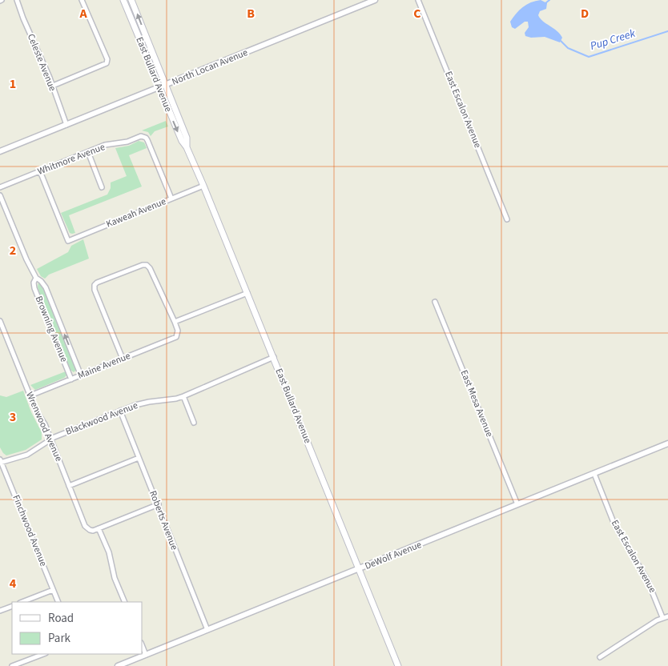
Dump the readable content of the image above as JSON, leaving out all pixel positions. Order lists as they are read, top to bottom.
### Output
{
  "streets": {
    "main road": ["East Bullard Avenue"],
    "street": [
      "Celeste Avenue",
      "North Locan Avenue",
      "East Escalon Avenue",
      "Whitmore Avenue",
      "Kaweah Avenue",
      "Browning Avenue",
      "Maine Avenue",
      "East Mesa Avenue",
      "Blackwood Avenue",
      "Wrenwood Avenue",
      "Roberts Avenue",
      "Finchwood Avenue",
      "DeWolf Avenue"
    ]
  },
  "crossings": [
    ["Celeste Avenue", "North Locan Avenue"],
    ["North Locan Avenue", "East Bullard Avenue"],
    ["East Bullard Avenue", "Kaweah Avenue"],
    ["East Bullard Avenue", "Blackwood Avenue"],
    ["East Bullard Avenue", "DeWolf Avenue"],
    ["East Escalon Avenue", "DeWolf Avenue"],
    ["Whitmore Avenue", "Kaweah Avenue"],
    ["Browning Avenue", "Maine Avenue"],
    ["Maine Avenue", "Wrenwood Avenue"],
    ["East Mesa Avenue", "DeWolf Avenue"],
    ["Blackwood Avenue", "Wrenwood Avenue"],
    ["Blackwood Avenue", "Roberts Avenue"],
    ["Blackwood Avenue", "Finchwood Avenue"],
    ["Roberts Avenue", "DeWolf Avenue"]
  ],
  "water": ["Pup Creek"],
  "legend": ["Road", "Park"],
  "grid": {
    "columns": [
      "A",
      "B",
      "C",
      "D"
    ],
    "rows": [
      "1",
      "2",
      "3",
      "4"
    ]
  }
}
